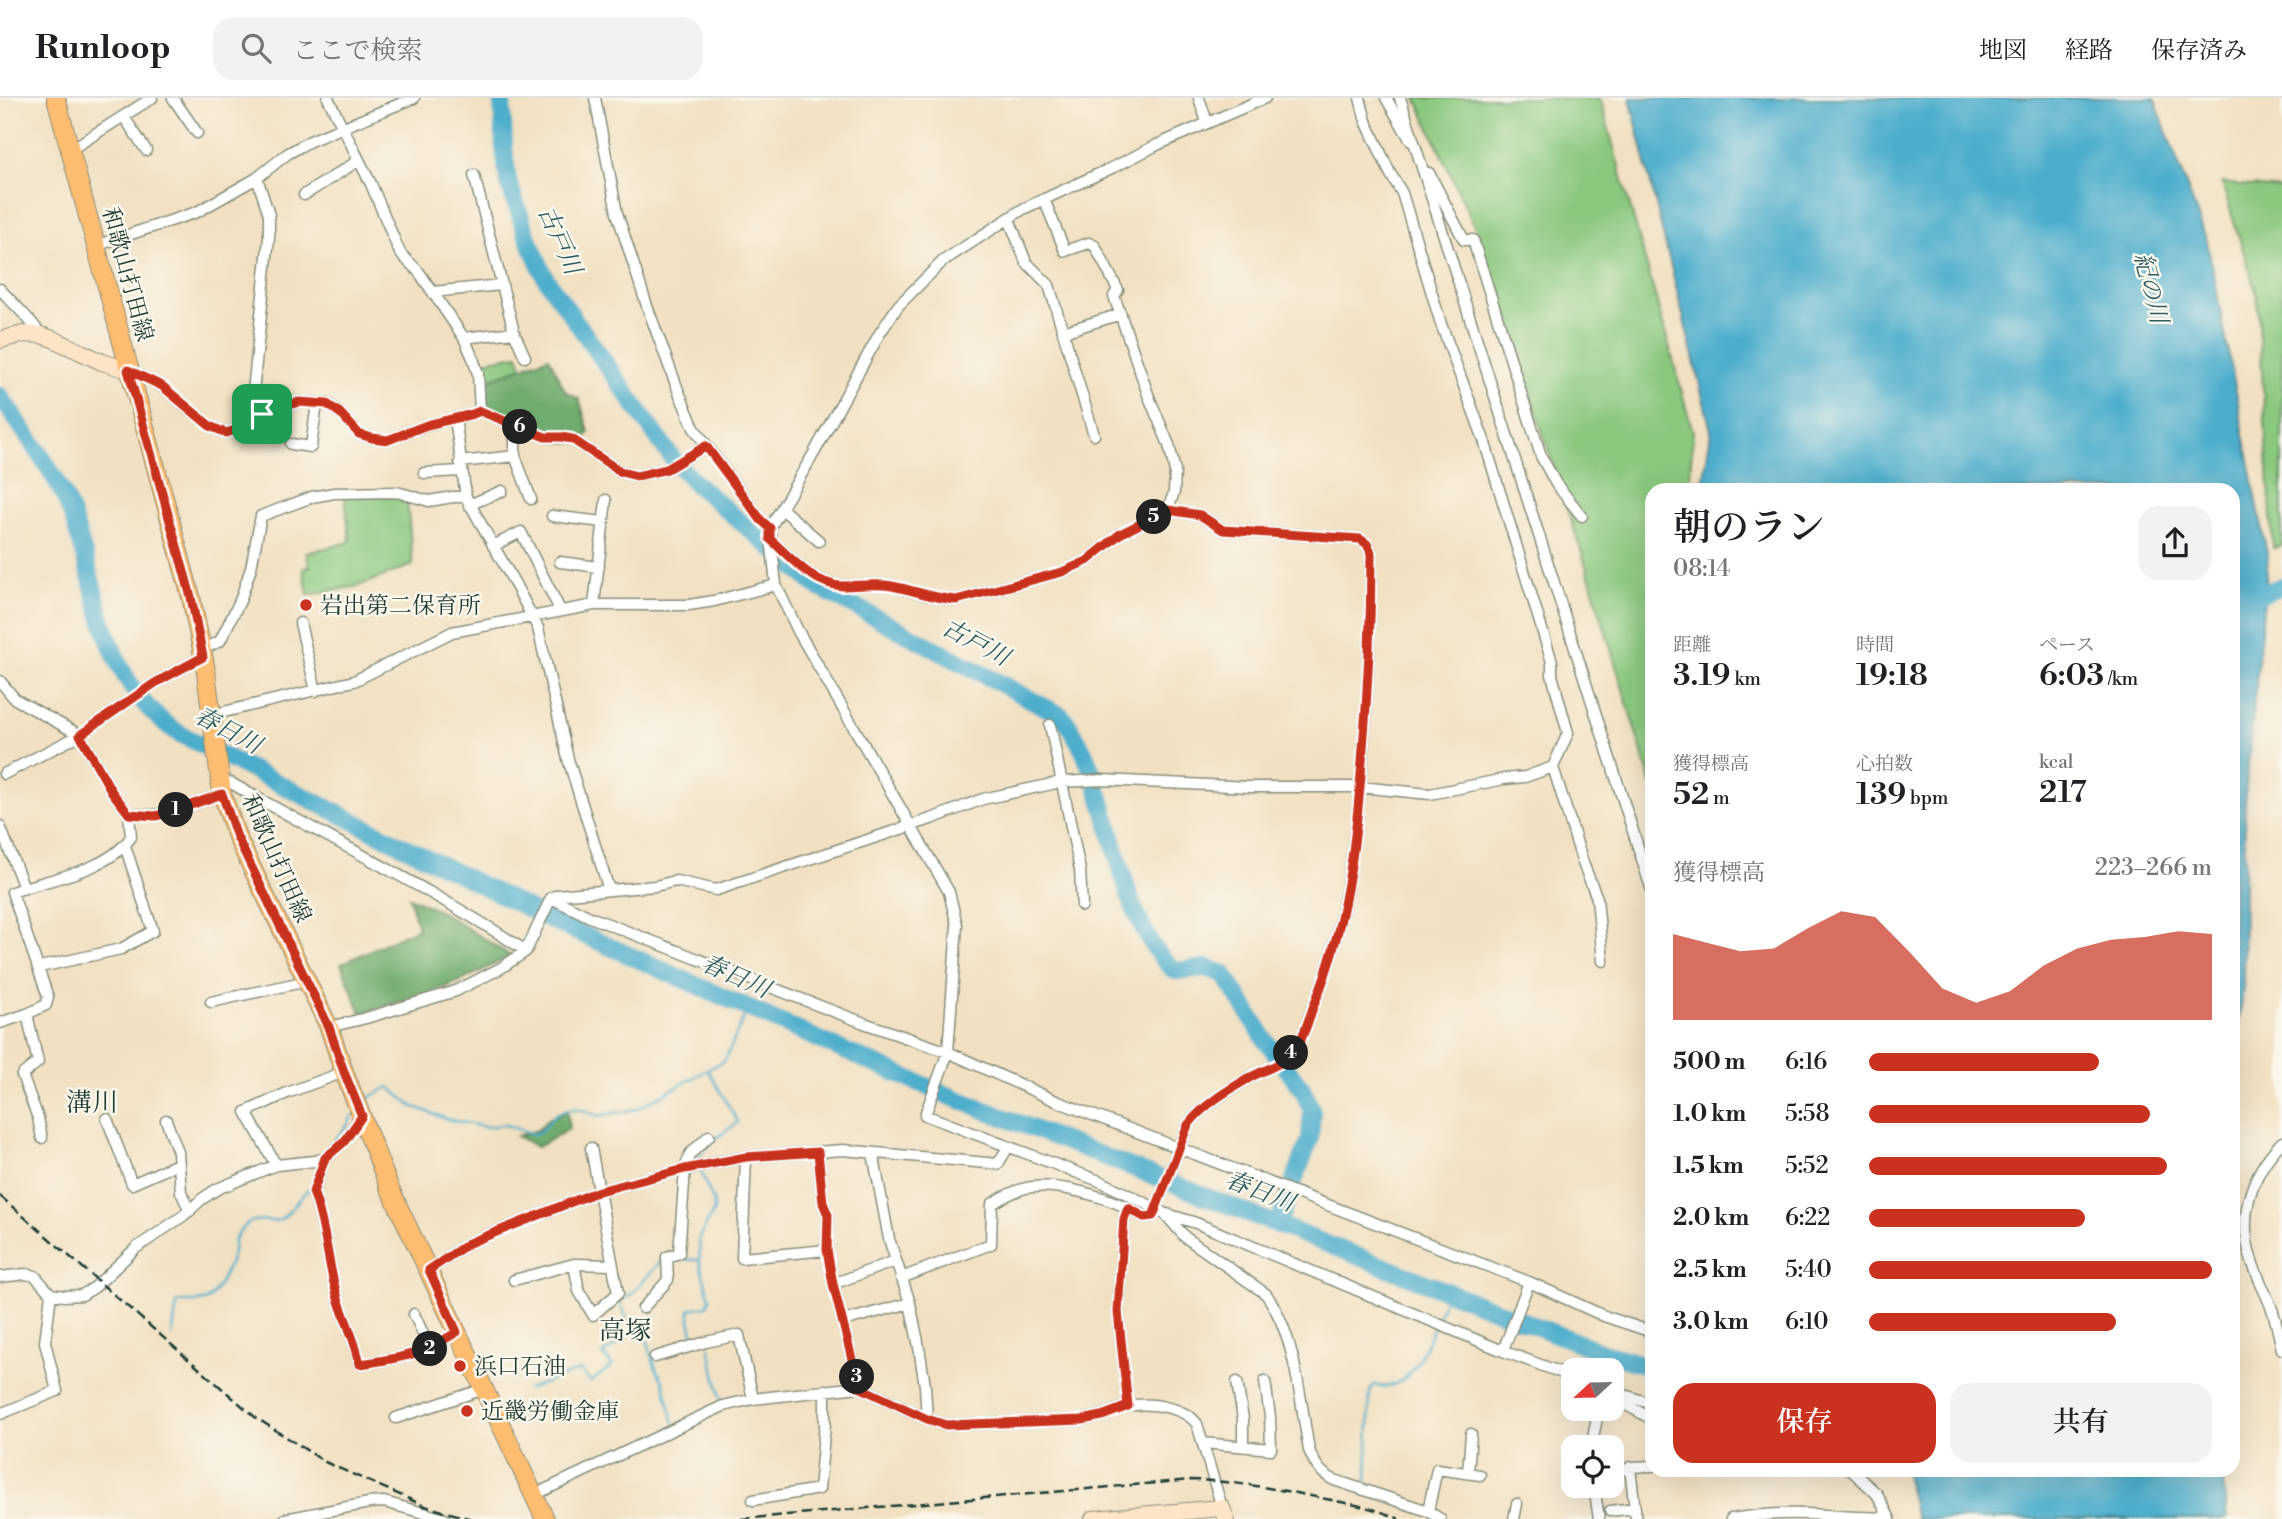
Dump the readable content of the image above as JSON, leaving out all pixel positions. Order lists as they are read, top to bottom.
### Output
{
  "streets": {
    "main road": ["和歌山打田線"]
  },
  "districts": ["溝川", "高塚"],
  "water": ["古戸川", "紀の川", "春日川"],
  "places": ["岩出第二保育所", "浜口石油", "近畿労働金庫"],
  "north": "left",
  "page": {
    "header": "Runloop",
    "search": "ここで検索",
    "nav": ["地図", "経路", "保存済み"],
    "pins": [
      "6",
      "5",
      "1",
      "4",
      "2",
      "3"
    ],
    "heading": ["朝のラン", "08:14"],
    "stats": [
      ["距離", "3.19 km"],
      ["時間", "19:18"],
      ["ペース", "6:03 /km"],
      ["獲得標高", "52 m"],
      ["心拍数", "139 bpm"],
      ["kcal", "217"]
    ],
    "chart": ["獲得標高", "223–266 m"],
    "list": [
      {
        "name": "500 m",
        "note": "6:16"
      },
      {
        "name": "1.0 km",
        "note": "5:58"
      },
      {
        "name": "1.5 km",
        "note": "5:52"
      },
      {
        "name": "2.0 km",
        "note": "6:22"
      },
      {
        "name": "2.5 km",
        "note": "5:40"
      },
      {
        "name": "3.0 km",
        "note": "6:10"
      }
    ],
    "buttons": ["保存", "共有"]
  }
}
